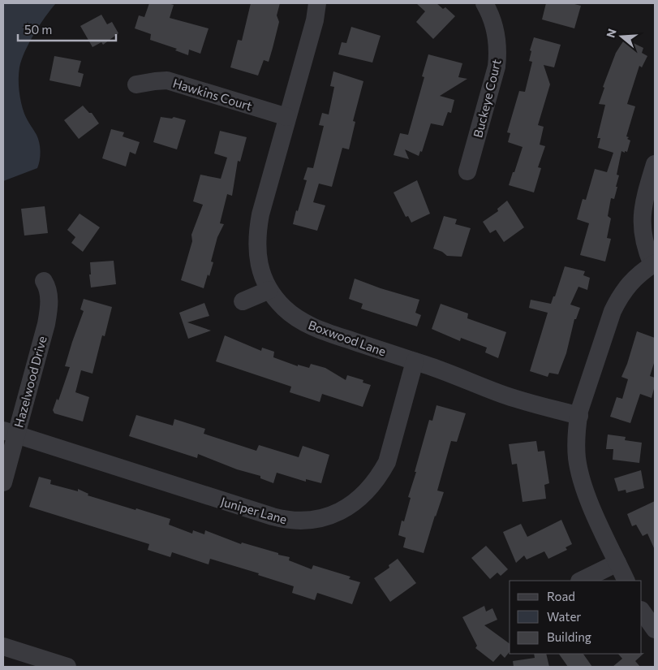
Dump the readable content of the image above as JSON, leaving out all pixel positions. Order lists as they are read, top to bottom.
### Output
{
  "streets": {
    "street": [
      "Hawkins Court",
      "Buckeye Court",
      "Boxwood Lane",
      "Hazelwood Drive",
      "Juniper Lane"
    ]
  },
  "crossings": [
    ["Hawkins Court", "Boxwood Lane"],
    ["Boxwood Lane", "Juniper Lane"],
    ["Hazelwood Drive", "Juniper Lane"]
  ],
  "legend": ["Road", "Water", "Building"],
  "scale_bar": "50 m",
  "north": "left"
}
